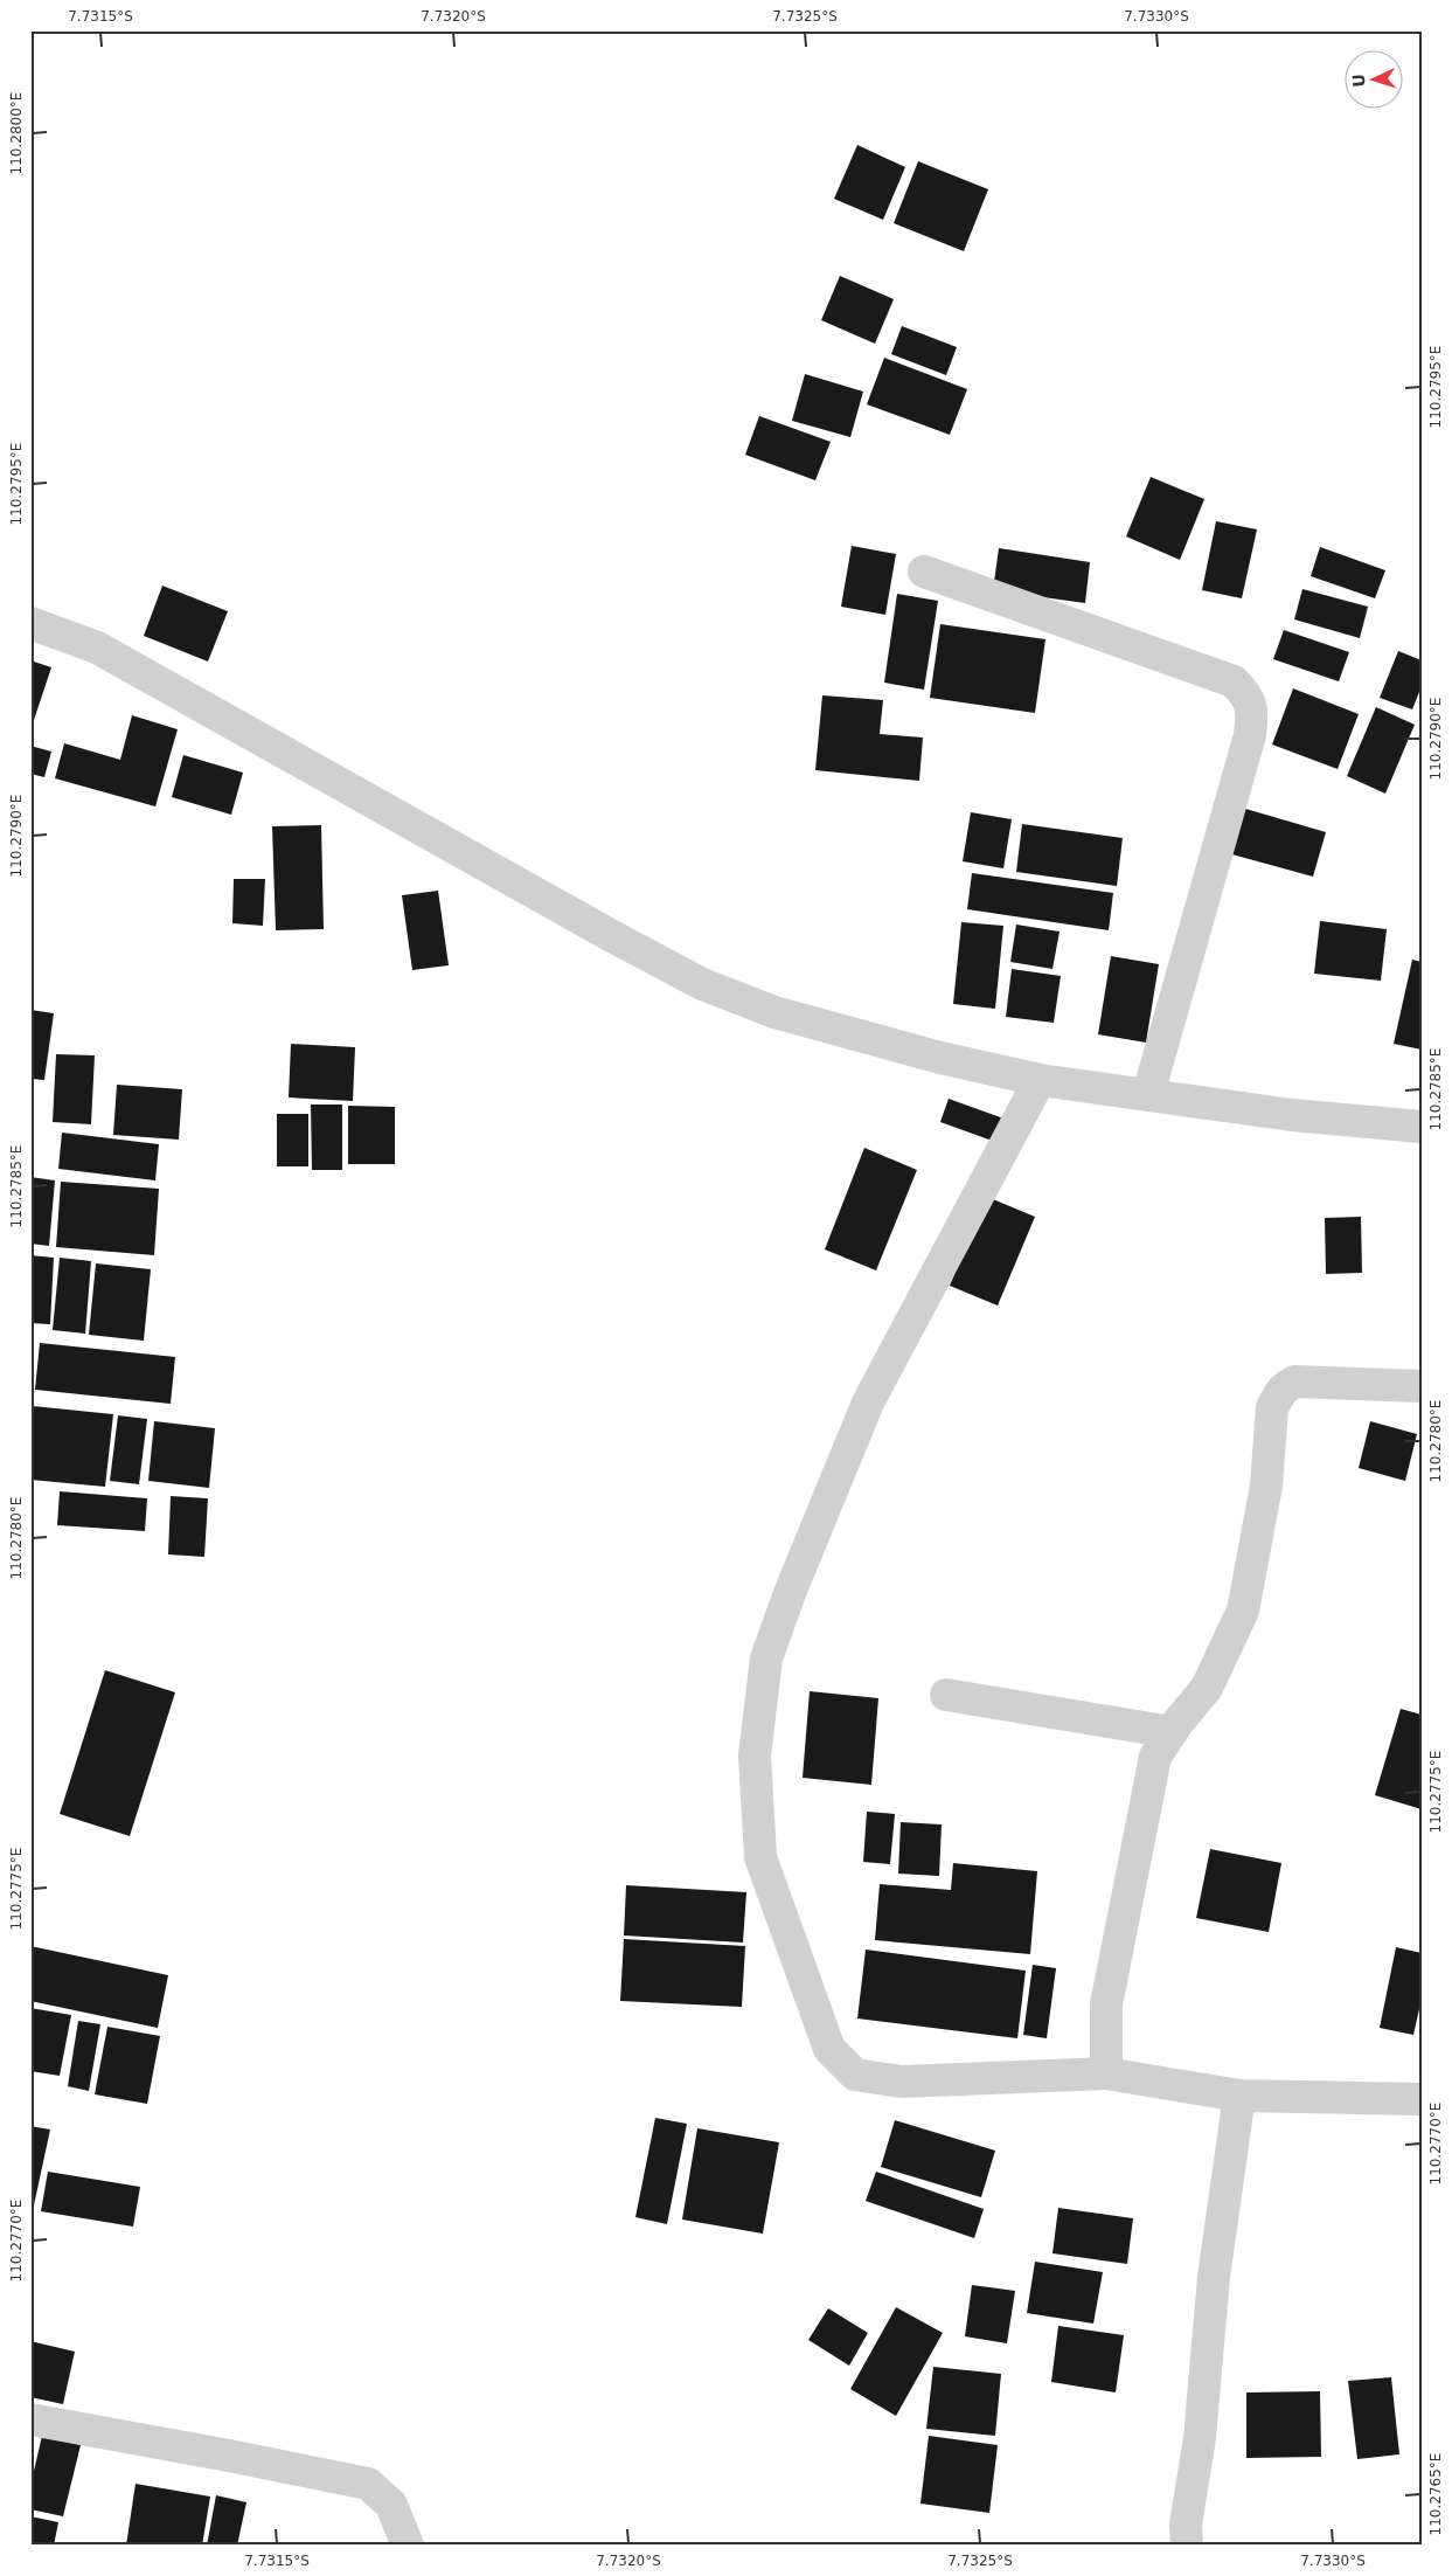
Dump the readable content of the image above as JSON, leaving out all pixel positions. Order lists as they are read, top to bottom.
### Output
{
  "north": "left",
  "coordinates": [
    "7.7315°S",
    "7.7320°S",
    "7.7325°S",
    "7.7330°S",
    "110.2800°E",
    "110.2795°E",
    "110.2790°E",
    "110.2785°E",
    "110.2780°E",
    "110.2775°E",
    "110.2770°E",
    "110.2765°E"
  ]
}
